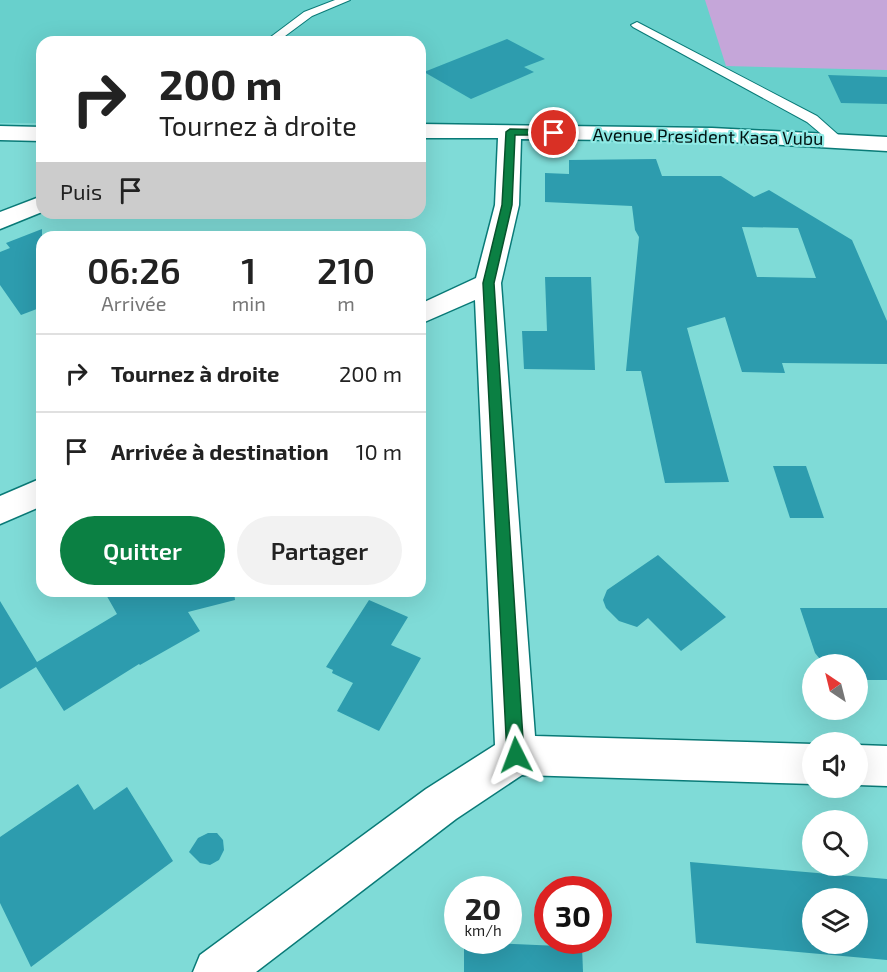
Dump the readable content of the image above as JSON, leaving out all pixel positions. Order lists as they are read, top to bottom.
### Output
{
  "streets": {
    "street": ["Avenue President Kasa Vubu"]
  },
  "north": "top left",
  "page": {
    "turn": ["200 m", "Tournez à droite"],
    "then": "Puis",
    "eta": [
      "06:26",
      "Arrivée",
      "1",
      "min",
      "210",
      "m"
    ],
    "list": [
      {
        "name": "Tournez à droite",
        "value": "200 m"
      },
      {
        "name": "Arrivée à destination",
        "value": "10 m"
      }
    ],
    "buttons": ["Quitter", "Partager"],
    "speed": "20 km/h",
    "limit": "30"
  }
}
